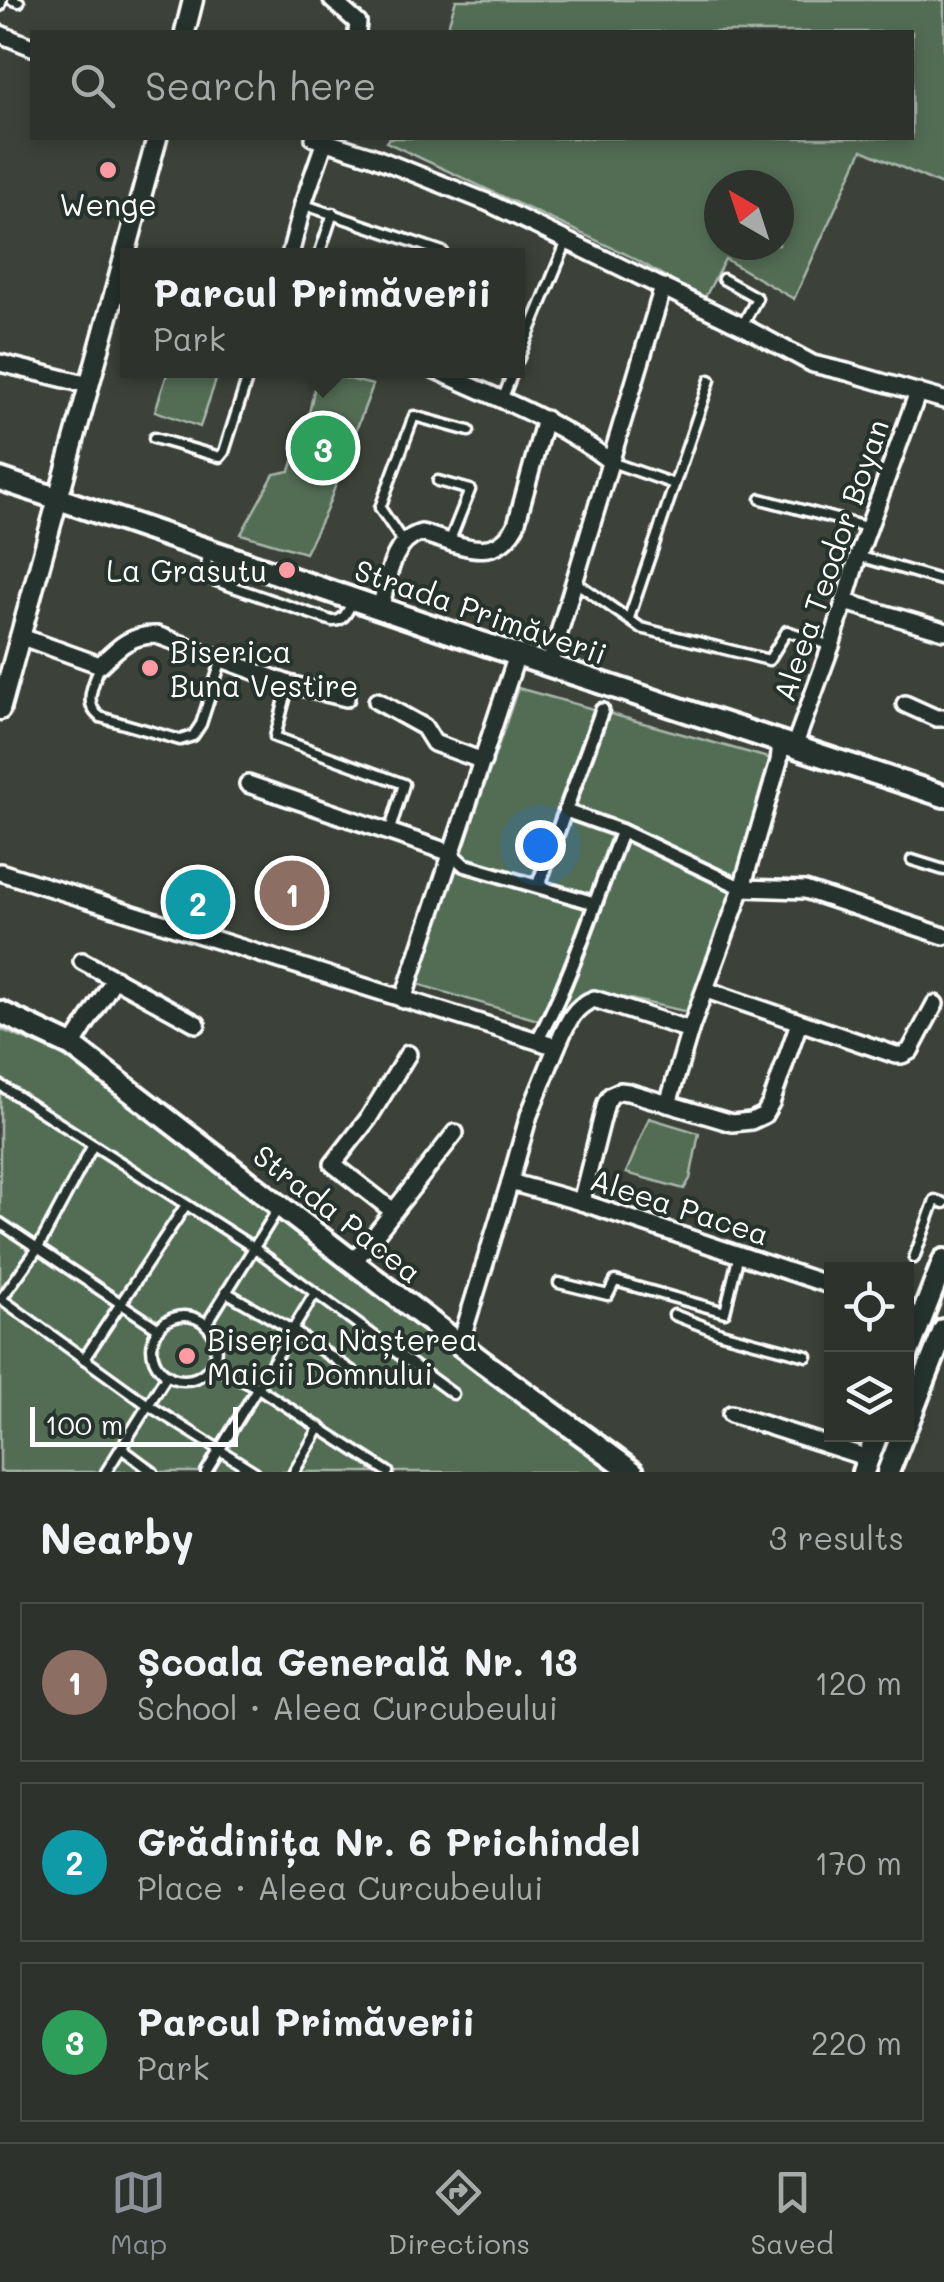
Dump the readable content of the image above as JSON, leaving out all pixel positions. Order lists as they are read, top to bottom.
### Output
{
  "streets": {
    "main road": ["Strada Primăverii", "Strada Pacea"],
    "street": ["Aleea Teodor Boyan", "Aleea Pacea"]
  },
  "crossings": [
    ["Aleea Teodor Boyan", "Strada Primăverii"]
  ],
  "places": [
    "Wenge",
    "La Grasutu",
    "Biserica Buna Vestire",
    "Biserica Nașterea Maicii Domnului"
  ],
  "scale_bar": "100 m",
  "north": "top left",
  "page": {
    "search": "Search here",
    "popup": ["Parcul Primăverii", "Park"],
    "pins": ["3", "1", "2"],
    "scale": "100 m",
    "heading": ["Nearby", "3 results"],
    "list": [
      {
        "mark": "1",
        "name": "Școala Generală Nr. 13",
        "note": "School · Aleea Curcubeului",
        "value": "120 m"
      },
      {
        "mark": "2",
        "name": "Grădinița Nr. 6 Prichindel",
        "note": "Place · Aleea Curcubeului",
        "value": "170 m"
      },
      {
        "mark": "3",
        "name": "Parcul Primăverii",
        "note": "Park",
        "value": "220 m"
      }
    ],
    "nav": ["Map", "Directions", "Saved"]
  }
}
